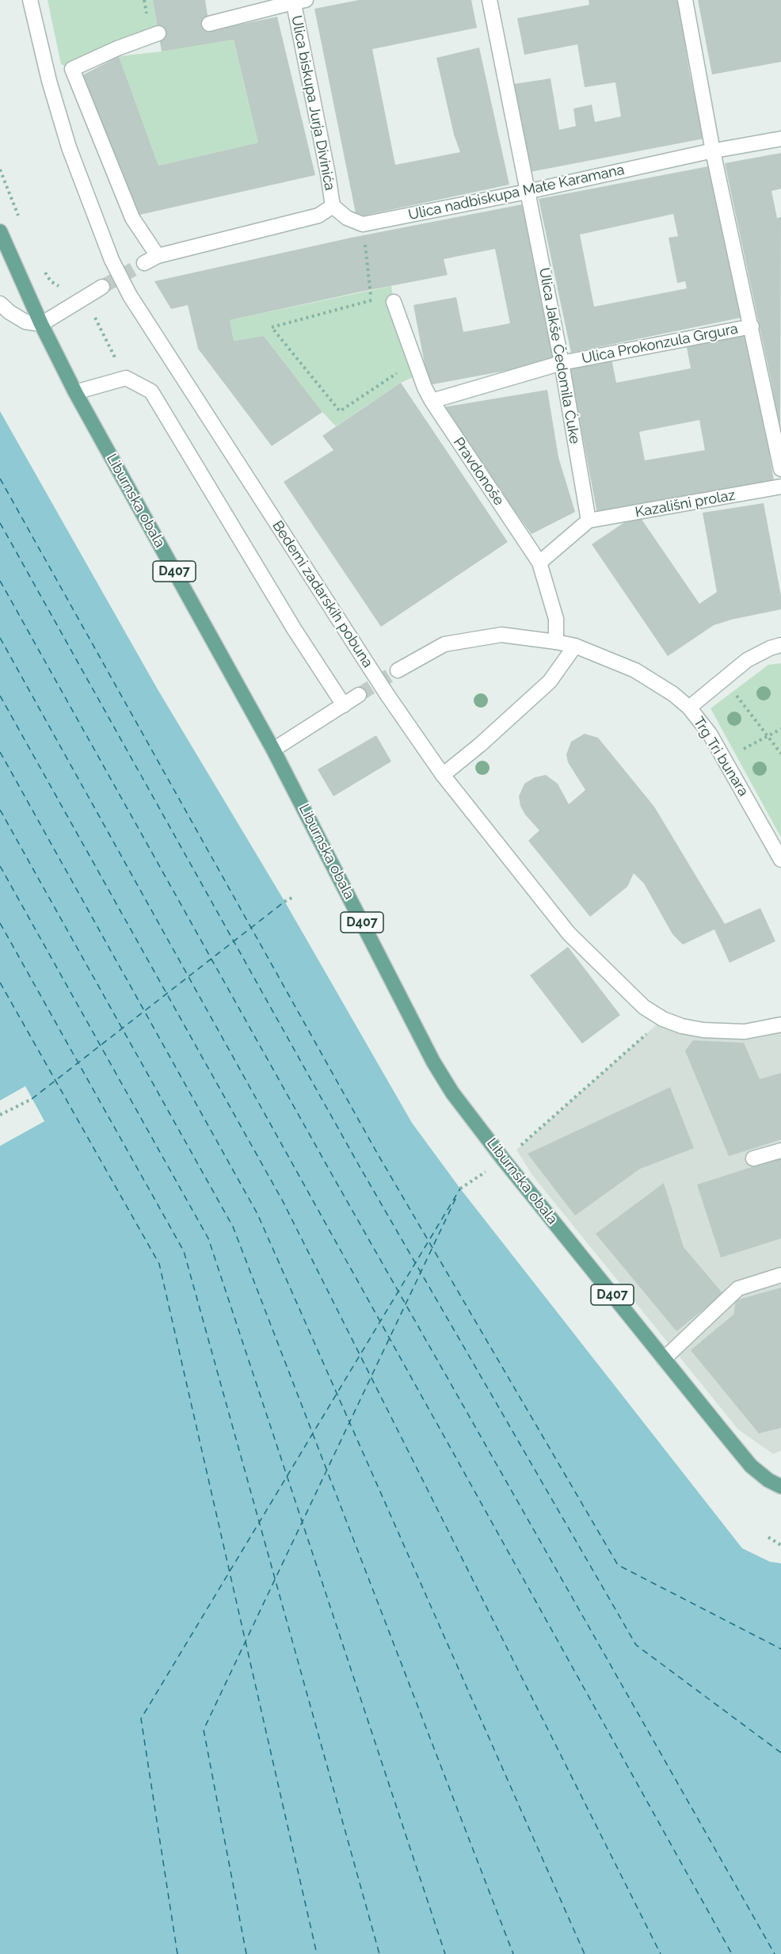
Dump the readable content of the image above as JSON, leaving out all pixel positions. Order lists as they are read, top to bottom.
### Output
{
  "streets": {
    "main road": ["Liburnska obala", "D407"],
    "street": [
      "Ulica biskupa Jurja Divinića",
      "Ulica nadbiskupa Mate Karamana",
      "Ulica Prokonzula Grgura",
      "Ulica Jakše Čedomila Ćuke",
      "Pravdonoše",
      "Kazališni prolaz",
      "Bedemi zadarskih pobuna",
      "Trg Tri bunara"
    ]
  },
  "crossings": [
    ["Ulica biskupa Jurja Divinića", "Ulica nadbiskupa Mate Karamana"],
    ["Ulica nadbiskupa Mate Karamana", "Ulica Jakše Čedomila Ćuke"],
    ["Ulica Prokonzula Grgura", "Ulica Jakše Čedomila Ćuke"],
    ["Ulica Prokonzula Grgura", "Pravdonoše"],
    ["Ulica Jakše Čedomila Ćuke", "Kazališni prolaz"],
    ["Pravdonoše", "Trg Tri bunara"]
  ]
}
